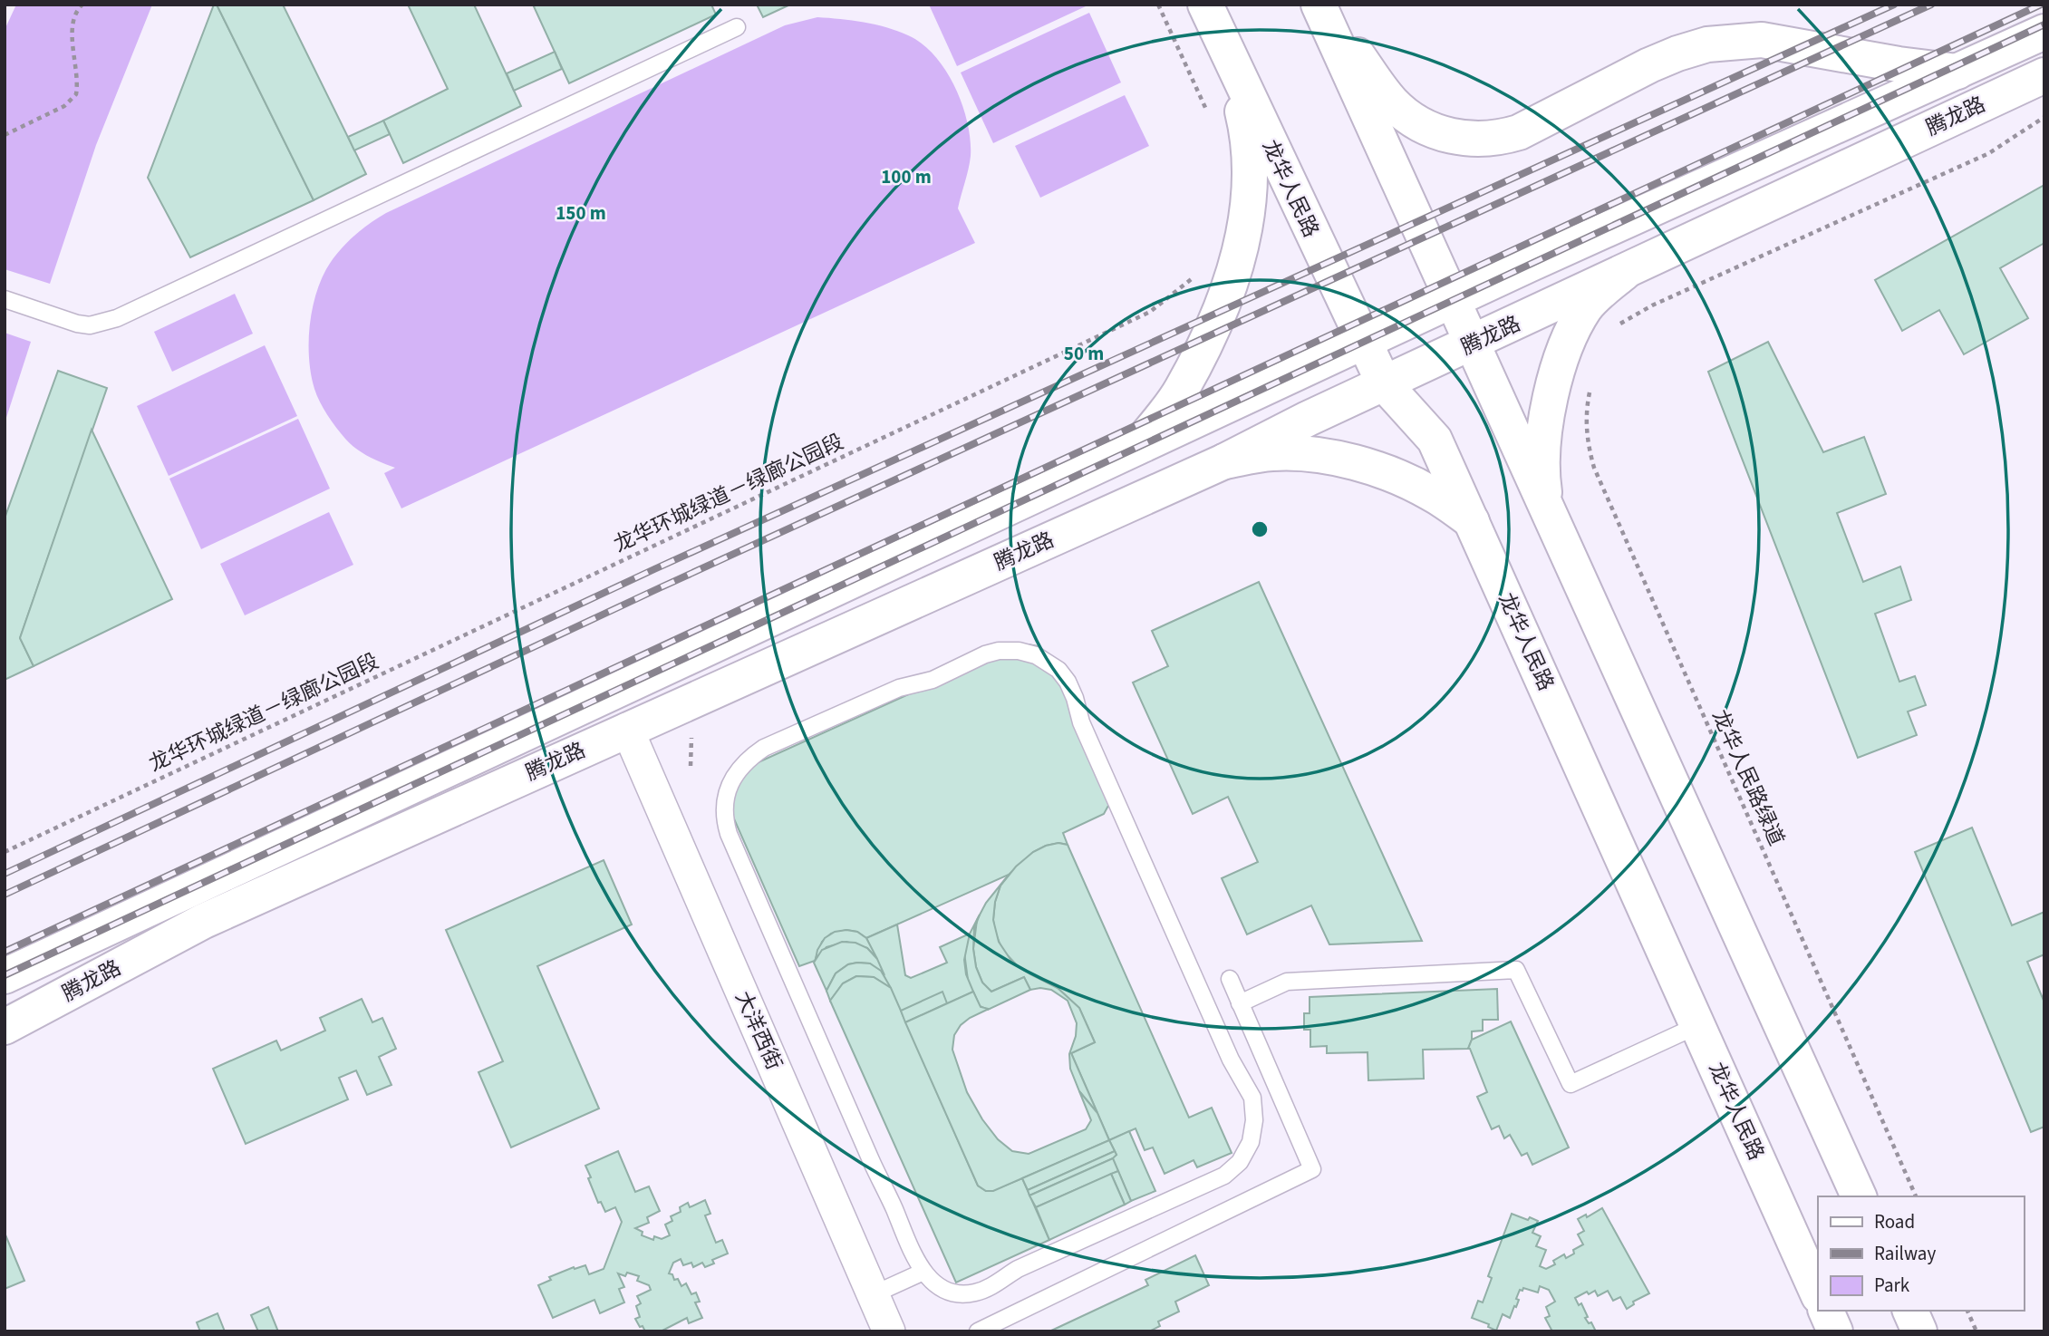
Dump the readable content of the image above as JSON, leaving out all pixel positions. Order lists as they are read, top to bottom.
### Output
{
  "streets": {
    "main road": ["腾龙路", "龙华人民路"],
    "street": ["大洋西街"],
    "path": ["龙华环城绿道－绿廊公园段", "龙华人民路绿道"]
  },
  "crossings": [
    ["腾龙路", "龙华人民路"],
    ["腾龙路", "大洋西街"]
  ],
  "legend": ["Road", "Railway", "Park"],
  "rings": ["100 m", "150 m", "50 m"]
}
